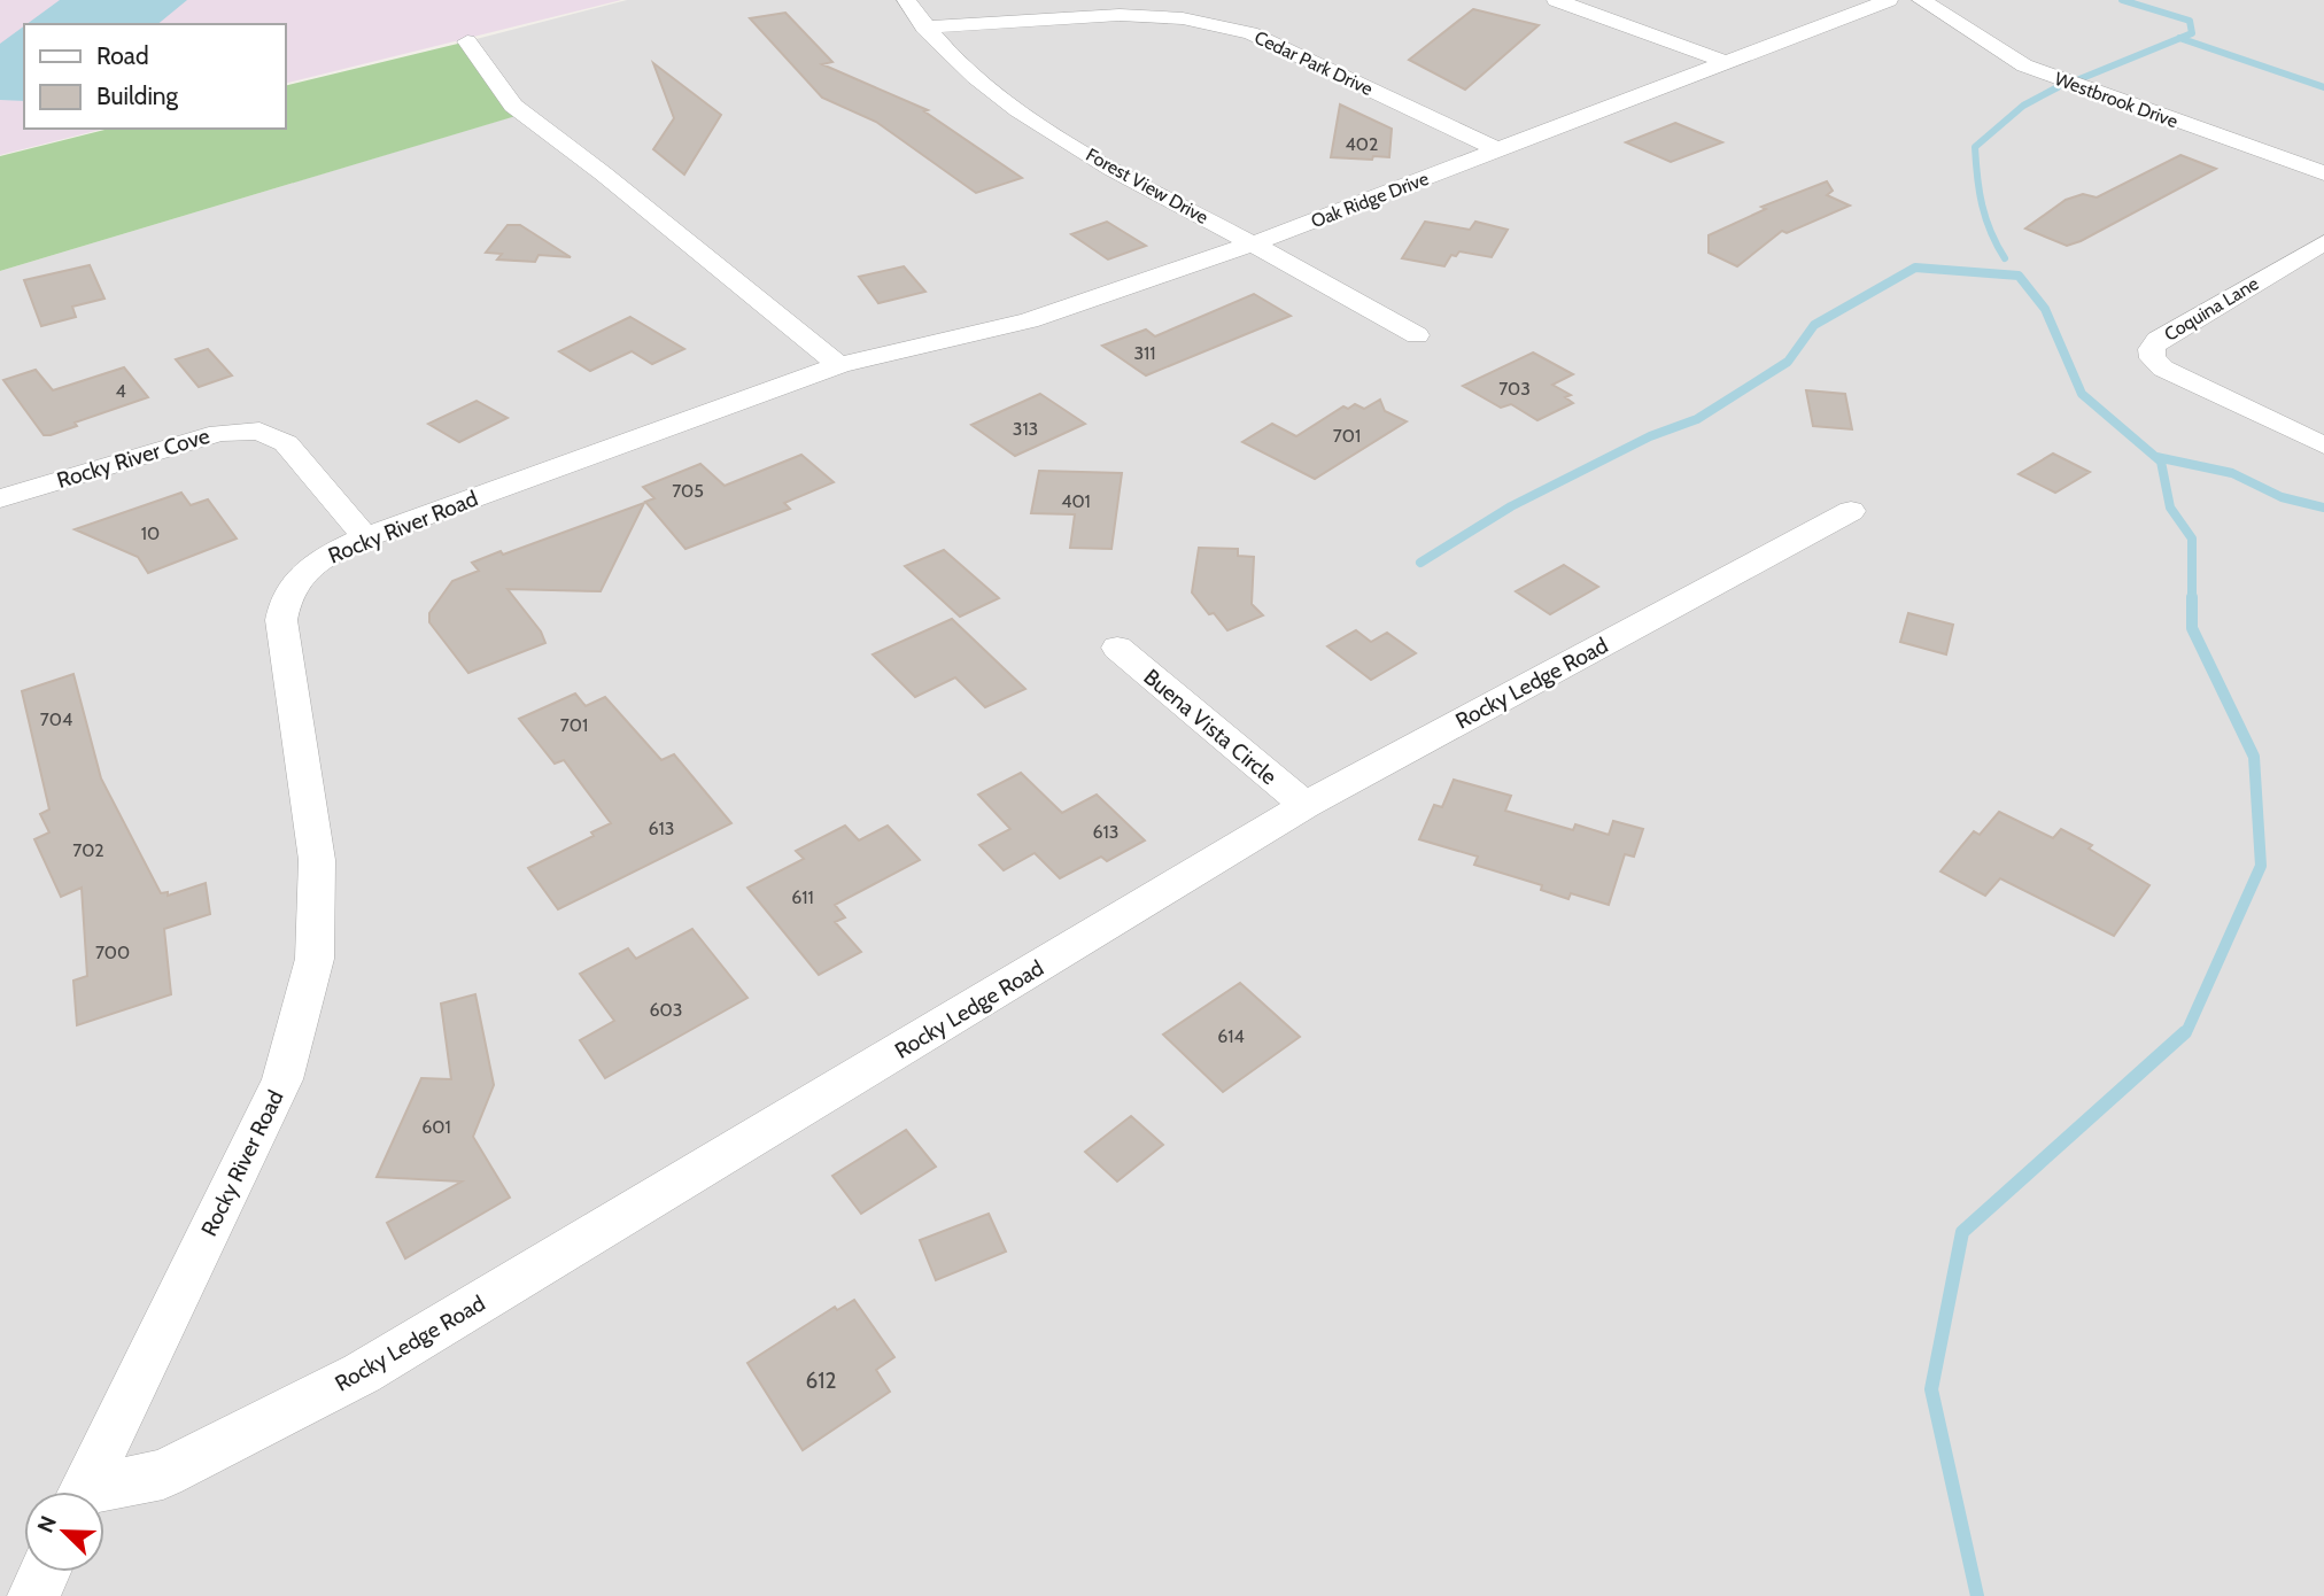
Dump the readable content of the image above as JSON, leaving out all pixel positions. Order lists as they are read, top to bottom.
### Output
{
  "streets": {
    "street": [
      "Cedar Park Drive",
      "Westbrook Drive",
      "Forest View Drive",
      "Oak Ridge Drive",
      "Coquina Lane",
      "Rocky River Cove",
      "Rocky River Road",
      "Rocky Ledge Road",
      "Buena Vista Circle"
    ]
  },
  "crossings": [
    ["Cedar Park Drive", "Forest View Drive"],
    ["Cedar Park Drive", "Oak Ridge Drive"],
    ["Forest View Drive", "Oak Ridge Drive"],
    ["Oak Ridge Drive", "Rocky River Road"],
    ["Rocky River Cove", "Rocky River Road"],
    ["Rocky Ledge Road", "Buena Vista Circle"]
  ],
  "house_numbers": [
    "402",
    "311",
    "703",
    "4",
    "313",
    "701",
    "705",
    "401",
    "10",
    "704",
    "701",
    "613",
    "613",
    "702",
    "611",
    "700",
    "603",
    "614",
    "601",
    "612"
  ],
  "legend": ["Road", "Building"],
  "north": "top left"
}
